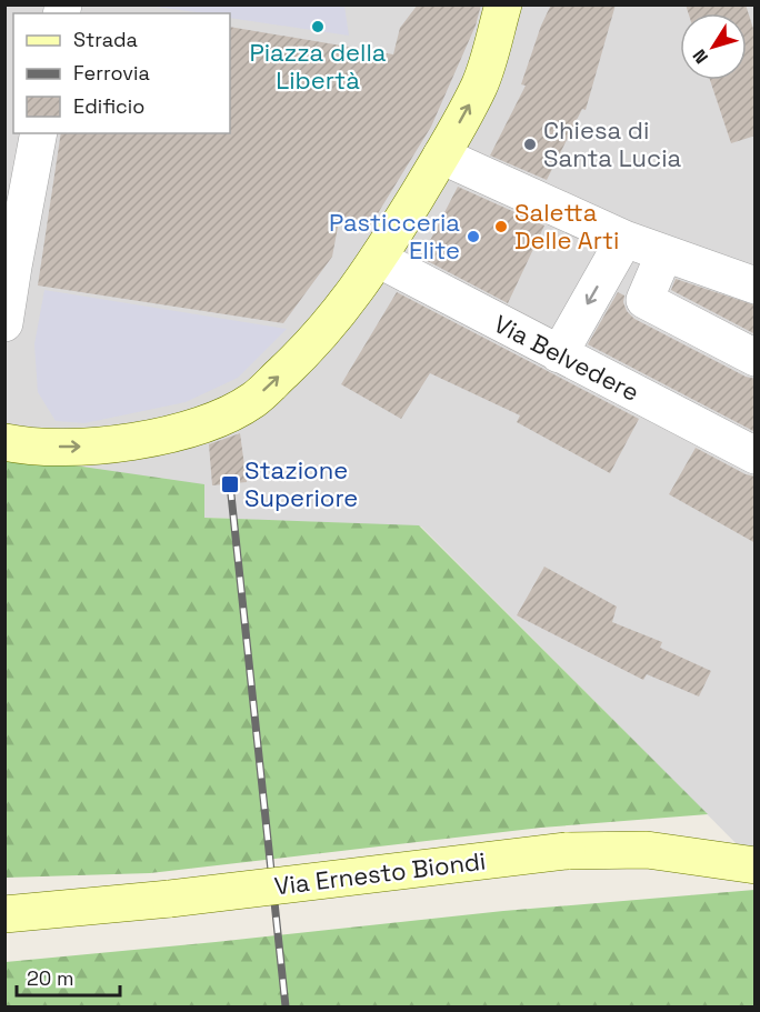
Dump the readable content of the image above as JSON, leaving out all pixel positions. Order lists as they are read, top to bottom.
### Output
{
  "streets": {
    "street": ["Via Belvedere", "Via Ernesto Biondi"]
  },
  "places": {
    "other": [
      "Piazza della Libertà",
      "Chiesa di Santa Lucia",
      "Saletta Delle Arti",
      "Pasticceria Elite"
    ],
    "transit": ["Stazione Superiore"]
  },
  "legend": ["Strada", "Ferrovia", "Edificio"],
  "scale_bar": "20 m",
  "north": "bottom left"
}
